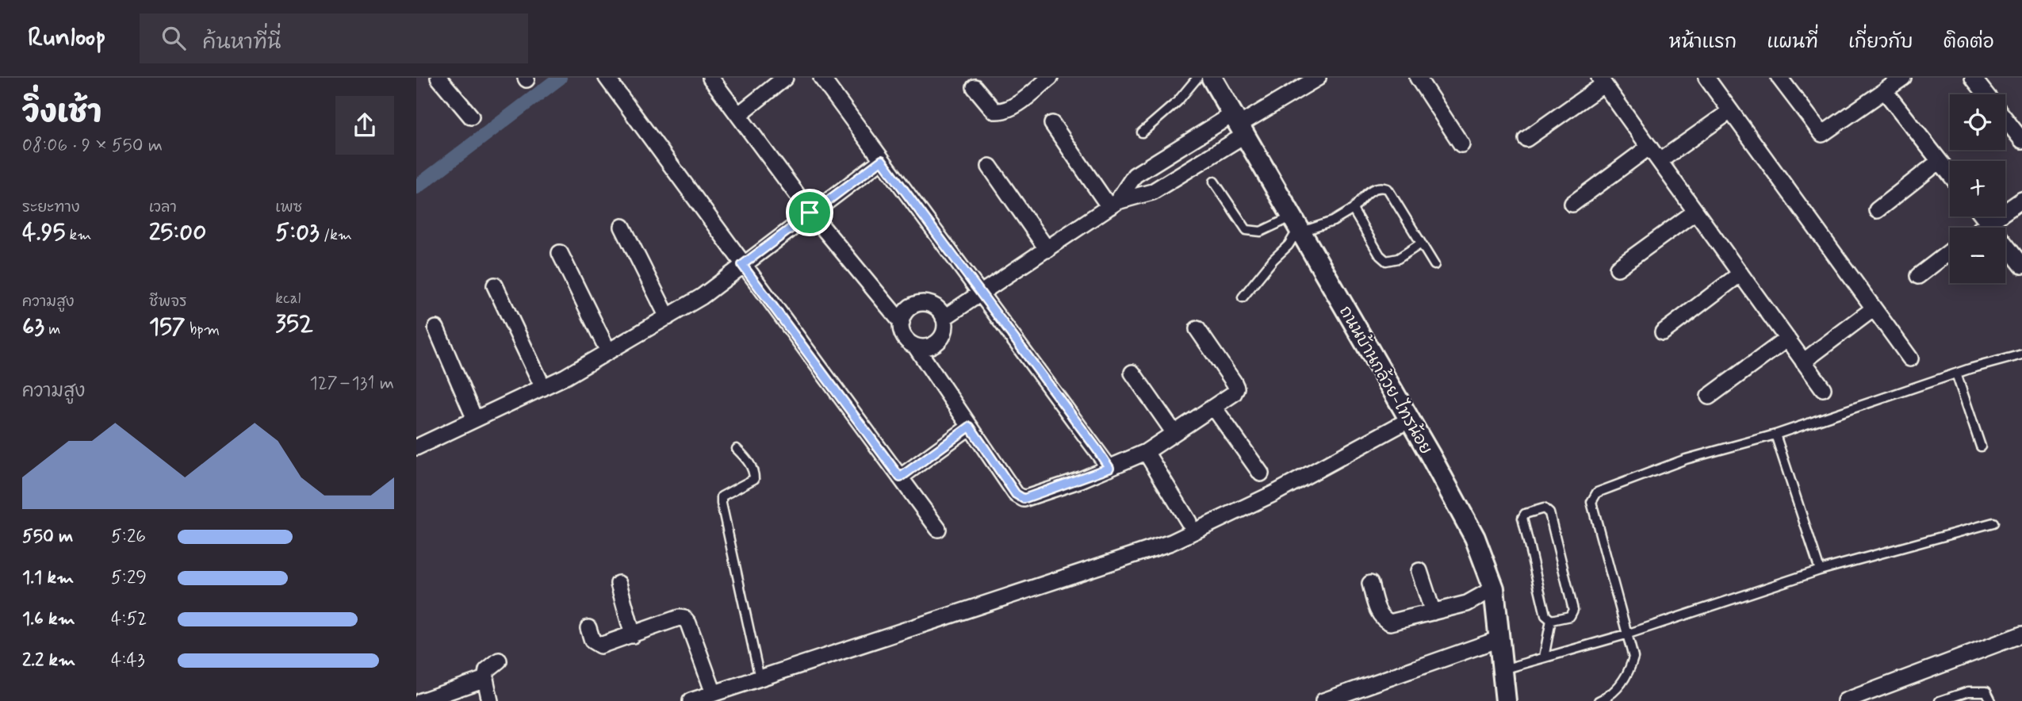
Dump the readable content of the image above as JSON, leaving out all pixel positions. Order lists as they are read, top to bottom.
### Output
{
  "streets": {
    "street": ["ถนนบ้านกล้วย-ไทรน้อย"]
  },
  "page": {
    "header": "Runloop",
    "search": "ค้นหาที่นี่",
    "nav": [
      "หน้าแรก",
      "แผนที่",
      "เกี่ยวกับ",
      "ติดต่อ"
    ],
    "heading": ["วิ่งเช้า", "08:06 · 9 × 550 m"],
    "map_buttons": ["+", "−"],
    "stats": [
      ["ระยะทาง", "4.95 km"],
      ["เวลา", "25:00"],
      ["เพซ", "5:03 /km"],
      ["ความสูง", "63 m"],
      ["ชีพจร", "157 bpm"],
      ["kcal", "352"]
    ],
    "chart": ["ความสูง", "127–131 m"],
    "list": [
      {
        "name": "550 m",
        "note": "5:26"
      },
      {
        "name": "1.1 km",
        "note": "5:29"
      },
      {
        "name": "1.6 km",
        "note": "4:52"
      },
      {
        "name": "2.2 km",
        "note": "4:43"
      }
    ]
  }
}
